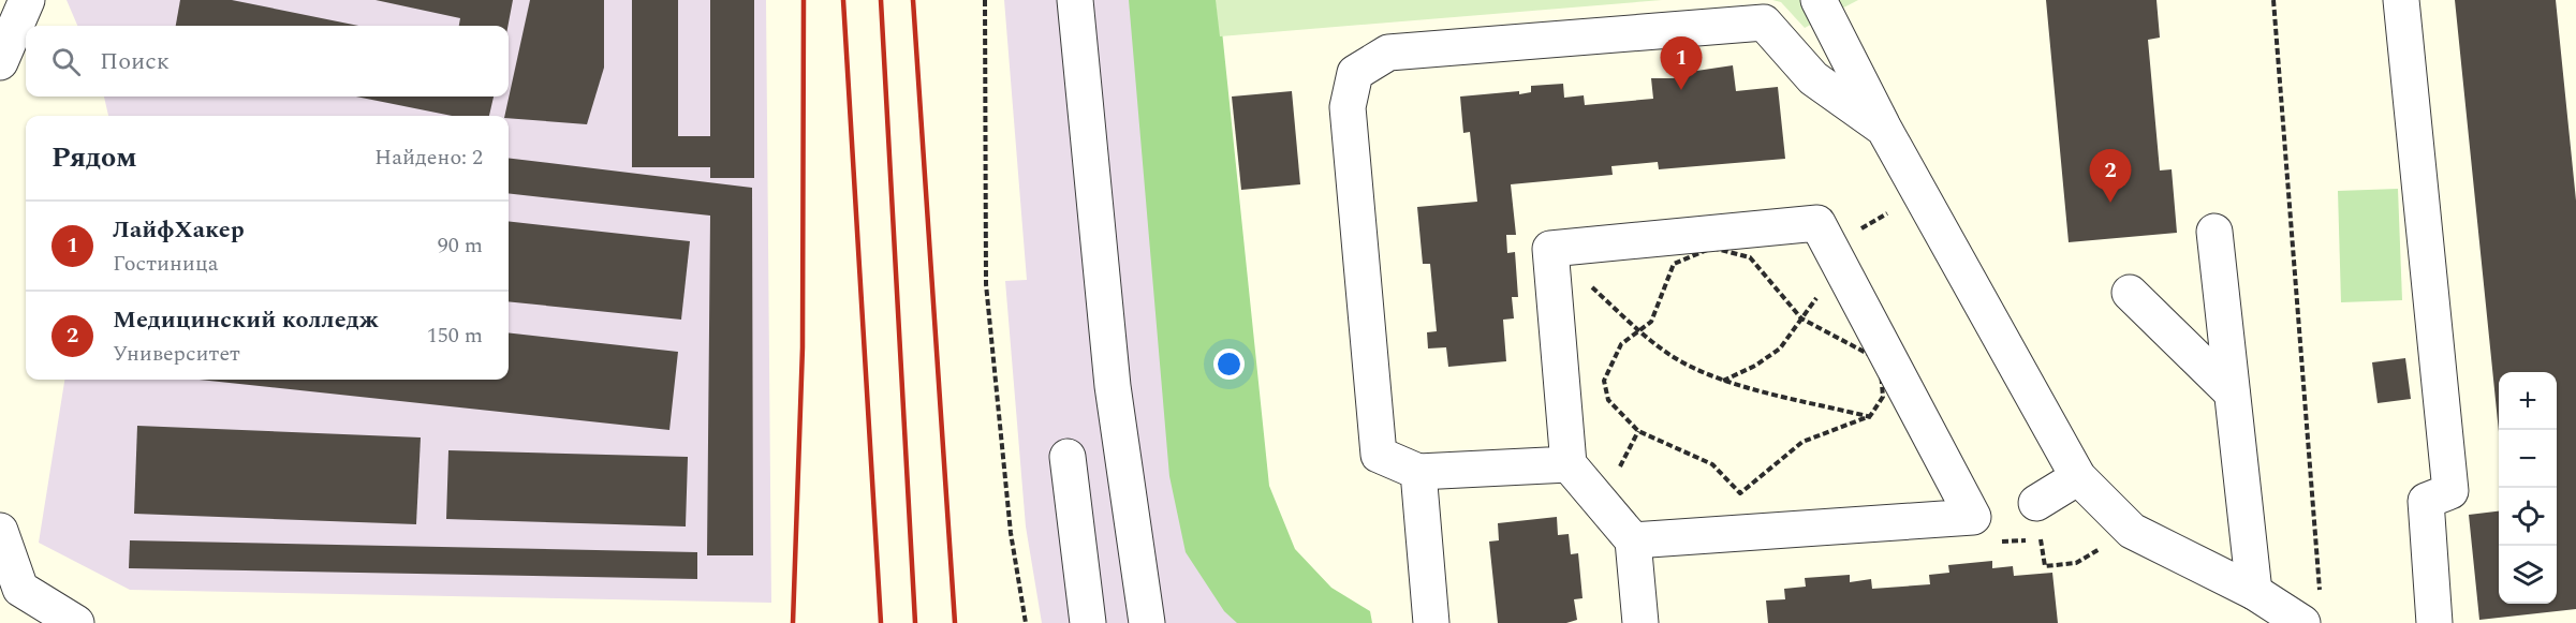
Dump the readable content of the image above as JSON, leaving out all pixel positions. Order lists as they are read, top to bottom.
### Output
{
  "page": {
    "search": "Поиск",
    "pins": ["1", "2"],
    "heading": ["Рядом", "Найдено: 2"],
    "list": [
      {
        "mark": "1",
        "name": "ЛайфХакер",
        "note": "Гостиница",
        "value": "90 m"
      },
      {
        "mark": "2",
        "name": "Медицинский колледж",
        "note": "Университет",
        "value": "150 m"
      }
    ],
    "map_buttons": ["+", "−"]
  }
}
